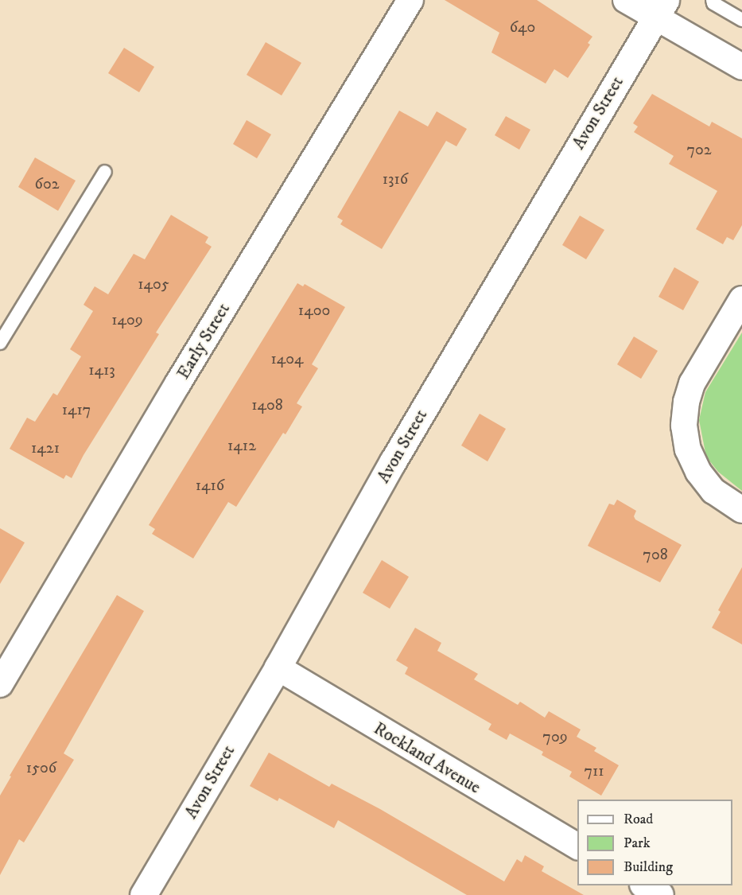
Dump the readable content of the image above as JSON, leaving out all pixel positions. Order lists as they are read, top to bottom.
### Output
{
  "streets": {
    "main road": ["Avon Street"],
    "street": ["Early Street", "Rockland Avenue"]
  },
  "crossings": [
    ["Avon Street", "Rockland Avenue"]
  ],
  "house_numbers": [
    "640",
    "702",
    "1316",
    "602",
    "1405",
    "1400",
    "1409",
    "1404",
    "1413",
    "1408",
    "1417",
    "1412",
    "1421",
    "1416",
    "708",
    "709",
    "1506",
    "711"
  ],
  "legend": ["Road", "Park", "Building"]
}
